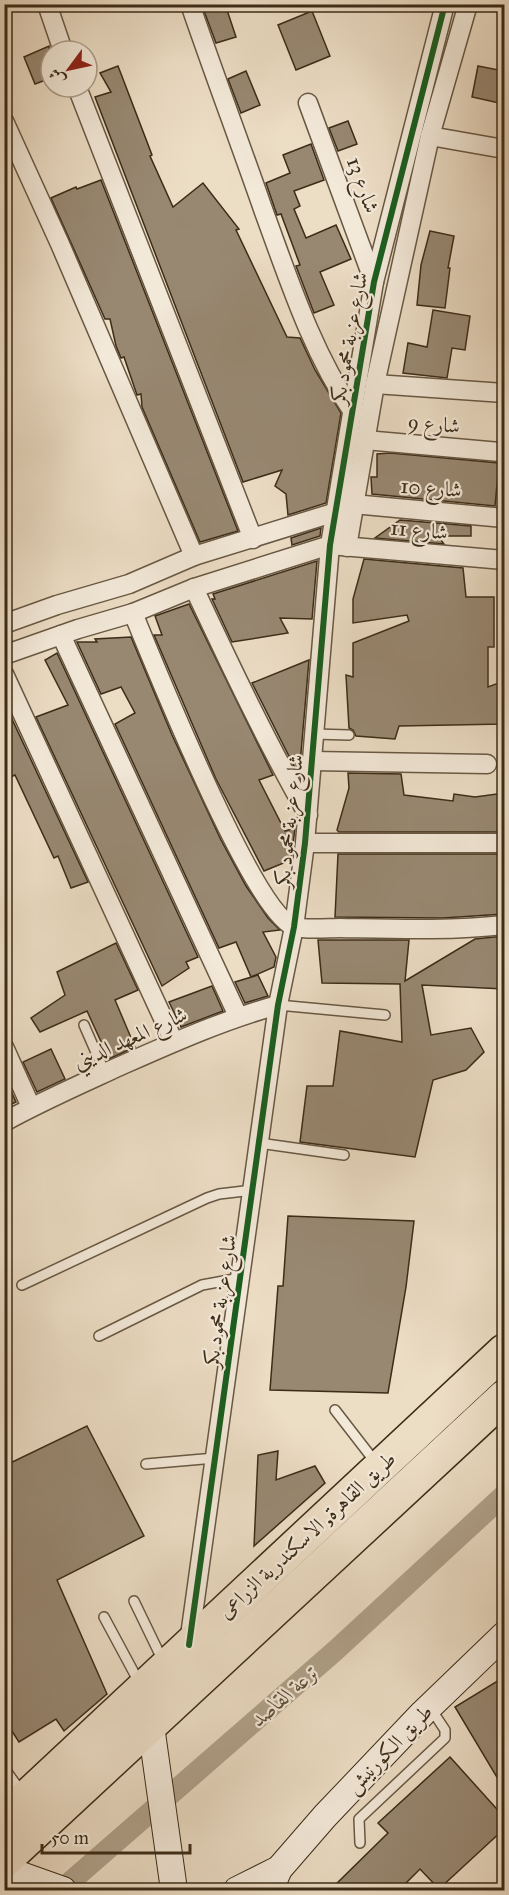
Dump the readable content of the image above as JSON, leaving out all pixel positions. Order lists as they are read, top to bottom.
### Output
{
  "streets": {
    "highway": ["طريق القاهرة, الاسكندرية الزراعى"],
    "street": [
      "شارع 13",
      "شارع عزبة محمود بكر",
      "شارع 9",
      "شارع 10",
      "شارع 11",
      "شارع المعهد الديني",
      "طريق الكورنيش"
    ]
  },
  "crossings": [
    ["شارع 13", "شارع عزبة محمود بكر"],
    ["شارع عزبة محمود بكر", "شارع 9"],
    ["شارع عزبة محمود بكر", "شارع 10"],
    ["شارع عزبة محمود بكر", "شارع 11"],
    ["شارع عزبة محمود بكر", "شارع المعهد الديني"],
    ["شارع عزبة محمود بكر", "طريق القاهرة, الاسكندرية الزراعى"]
  ],
  "water": ["ترعة القاصد"],
  "scale_bar": "50 m",
  "north": "bottom left"
}
